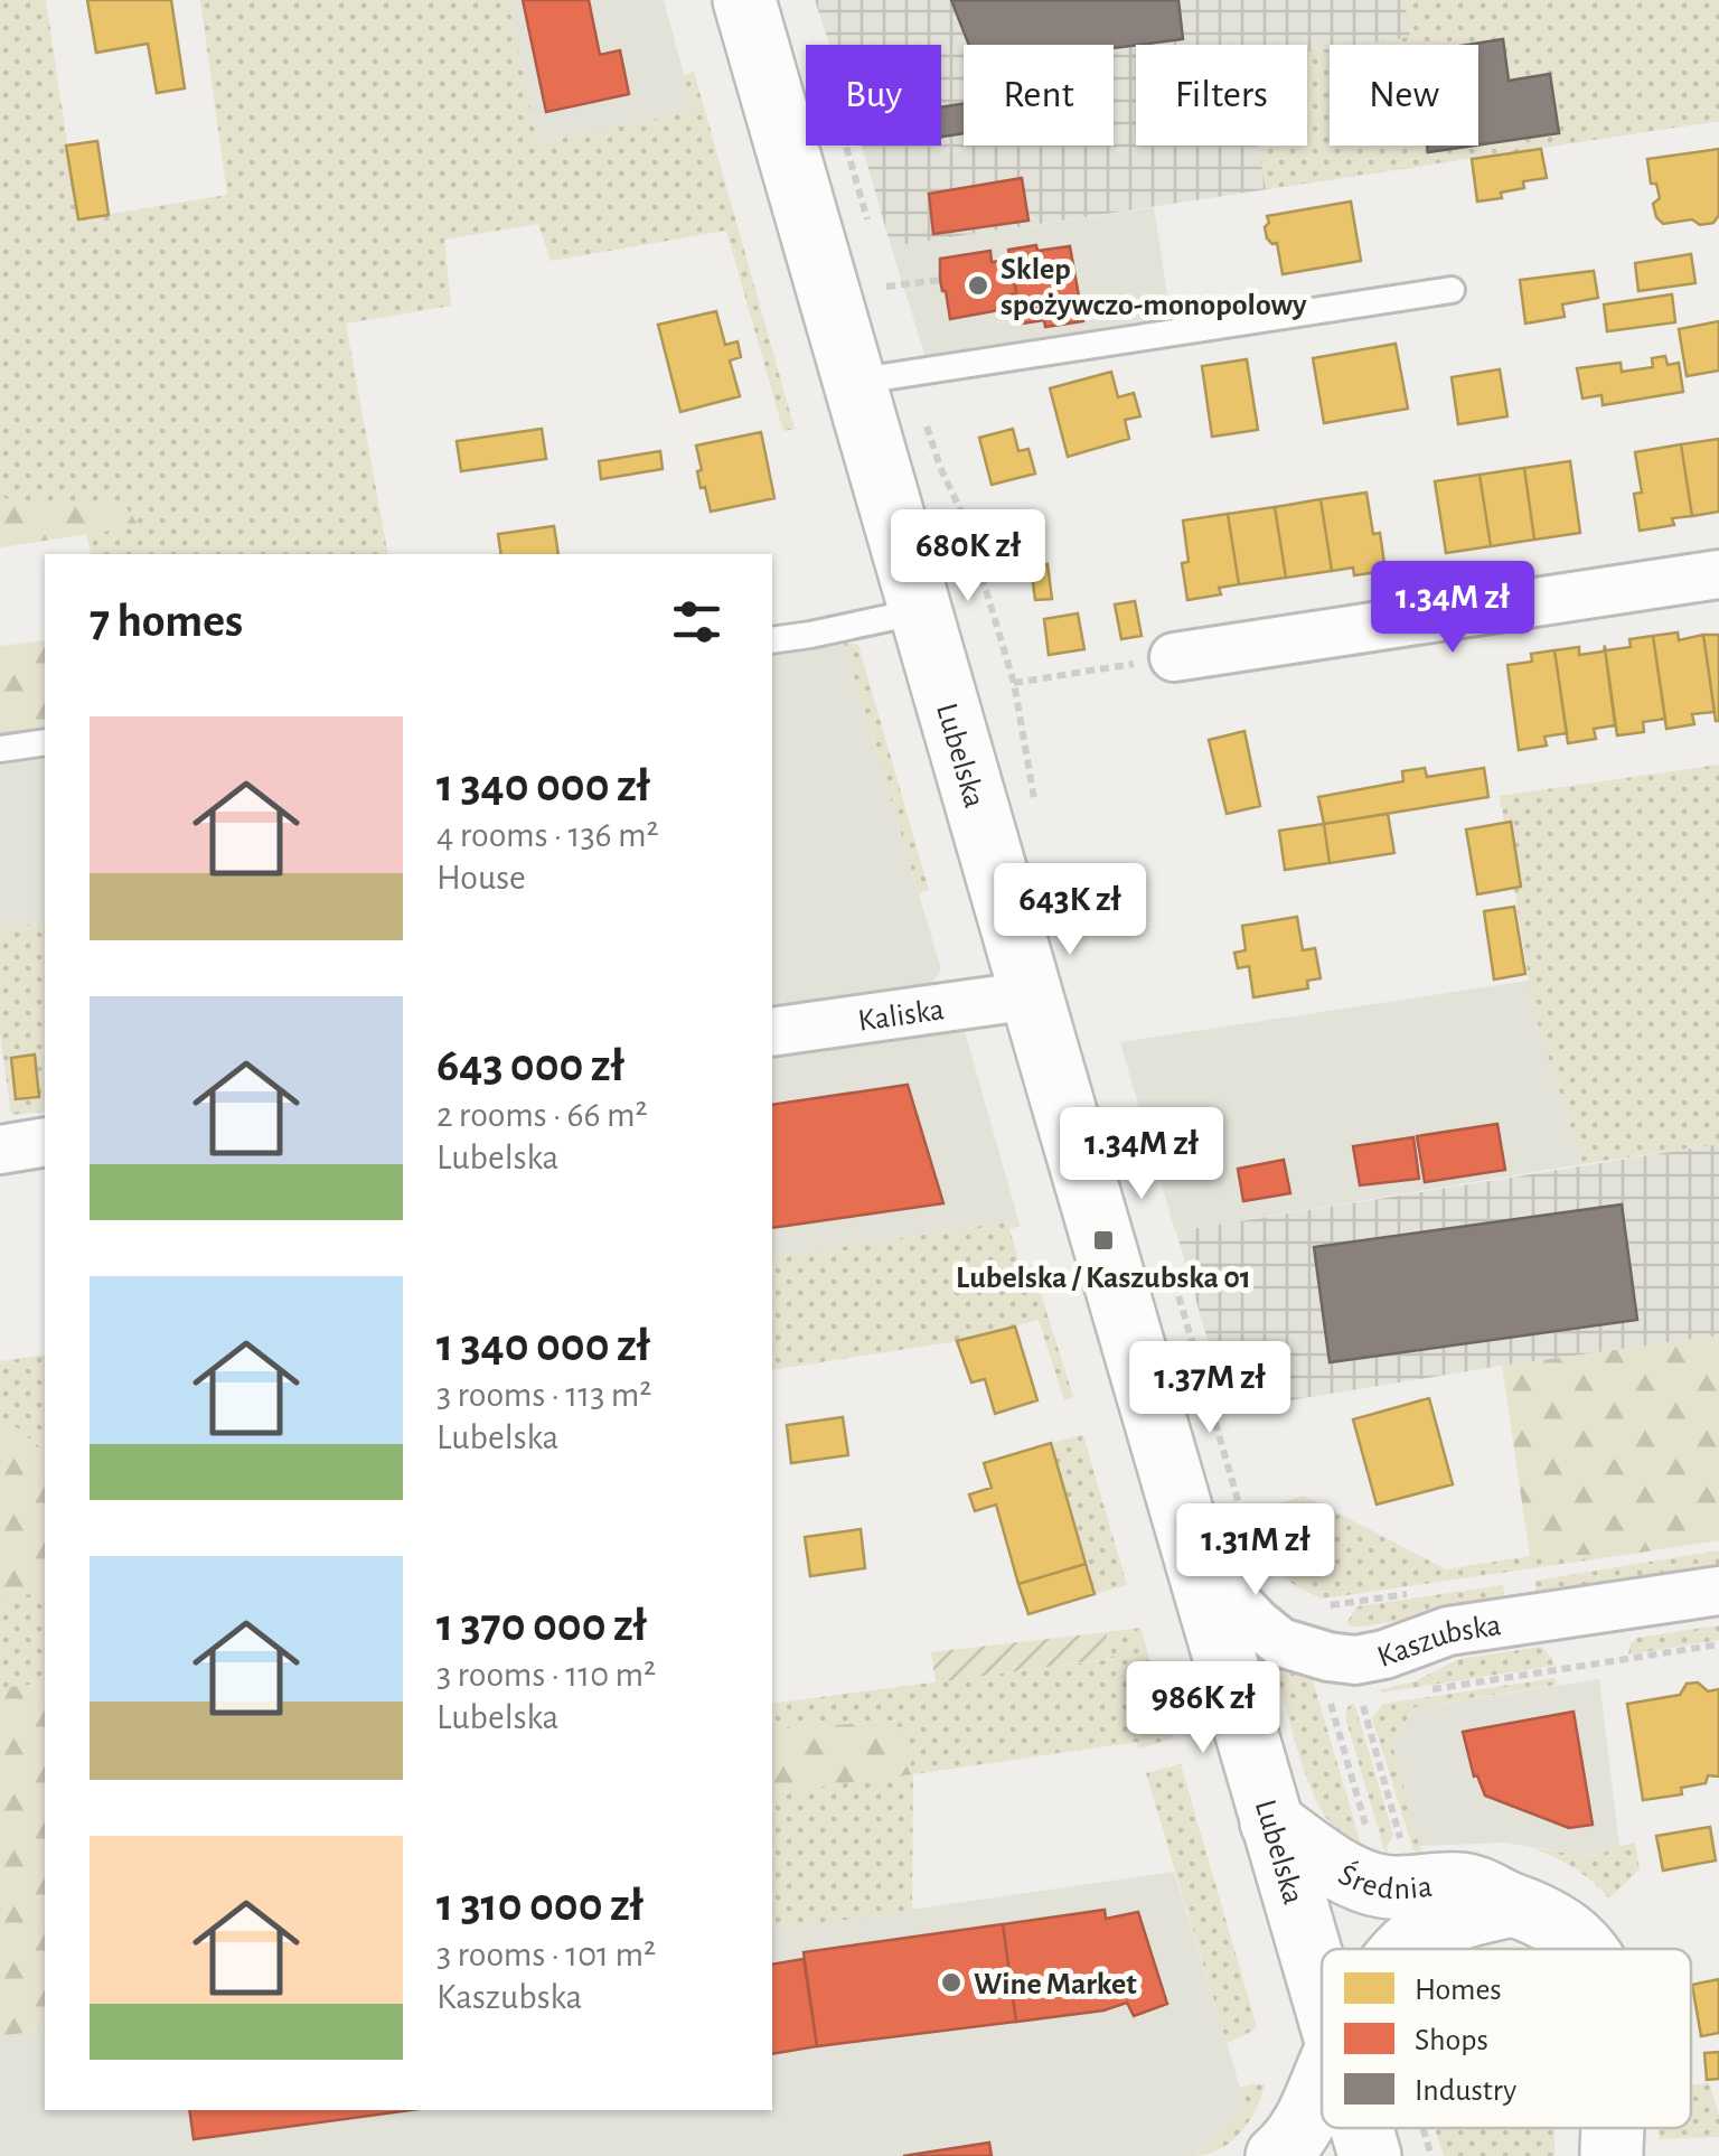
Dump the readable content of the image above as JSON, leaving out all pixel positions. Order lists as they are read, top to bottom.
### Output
{
  "streets": {
    "main road": ["Lubelska", "Średnia"],
    "street": ["Kaliska", "Kaszubska"]
  },
  "crossings": [
    ["Lubelska", "Kaliska"],
    ["Lubelska", "Kaszubska"],
    ["Lubelska", "Średnia"]
  ],
  "places": {
    "other": ["Sklep spożywczo-monopolowy", "Wine Market"],
    "transit": ["Lubelska / Kaszubska 01"]
  },
  "legend": ["Homes", "Shops", "Industry"],
  "page": {
    "chip": [
      "Buy",
      "Rent",
      "Filters",
      "New"
    ],
    "price": [
      "680K zł",
      "1.34M zł",
      "643K zł",
      "1.34M zł",
      "1.37M zł",
      "1.31M zł",
      "986K zł"
    ],
    "heading": "7 homes",
    "list": [
      {
        "name": "1 340 000 zł",
        "note": "4 rooms · 136 m² · House"
      },
      {
        "name": "643 000 zł",
        "note": "2 rooms · 66 m² · Lubelska"
      },
      {
        "name": "1 340 000 zł",
        "note": "3 rooms · 113 m² · Lubelska"
      },
      {
        "name": "1 370 000 zł",
        "note": "3 rooms · 110 m² · Lubelska"
      },
      {
        "name": "1 310 000 zł",
        "note": "3 rooms · 101 m² · Kaszubska"
      }
    ]
  }
}
